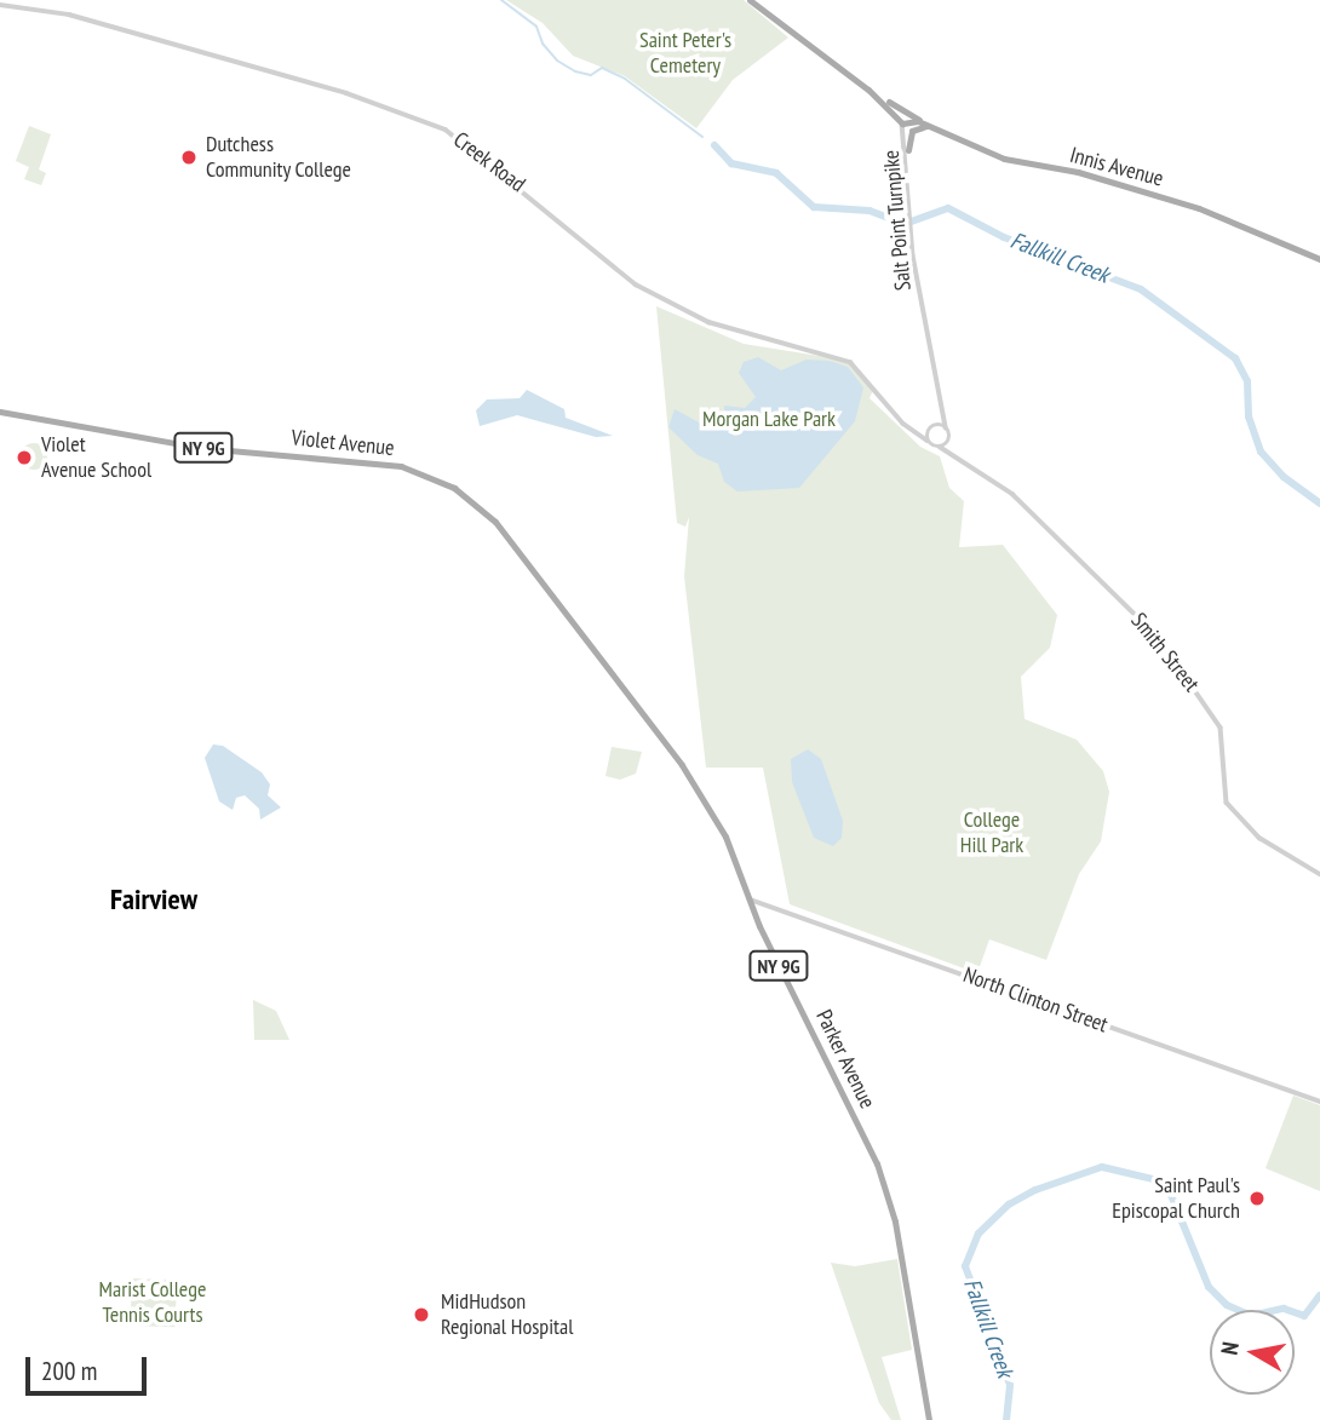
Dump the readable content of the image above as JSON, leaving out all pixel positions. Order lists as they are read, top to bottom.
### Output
{
  "streets": {
    "main road": [
      "Innis Avenue",
      "Salt Point Turnpike",
      "Violet Avenue",
      "NY 9G",
      "Parker Avenue"
    ],
    "street": ["Creek Road", "Smith Street", "North Clinton Street"]
  },
  "crossings": [
    ["Creek Road", "Salt Point Turnpike"],
    ["Creek Road", "Smith Street"],
    ["Innis Avenue", "Salt Point Turnpike"],
    ["Salt Point Turnpike", "Smith Street"],
    ["Violet Avenue", "Parker Avenue"],
    ["North Clinton Street", "Parker Avenue"]
  ],
  "districts": ["Fairview"],
  "water": ["Fallkill Creek"],
  "parks": [
    "Saint Peter's Cemetery",
    "Morgan Lake Park",
    "College Hill Park",
    "Marist College Tennis Courts"
  ],
  "places": [
    "Dutchess Community College",
    "Violet Avenue School",
    "Saint Paul's Episcopal Church",
    "MidHudson Regional Hospital"
  ],
  "scale_bar": "200 m",
  "north": "left"
}
